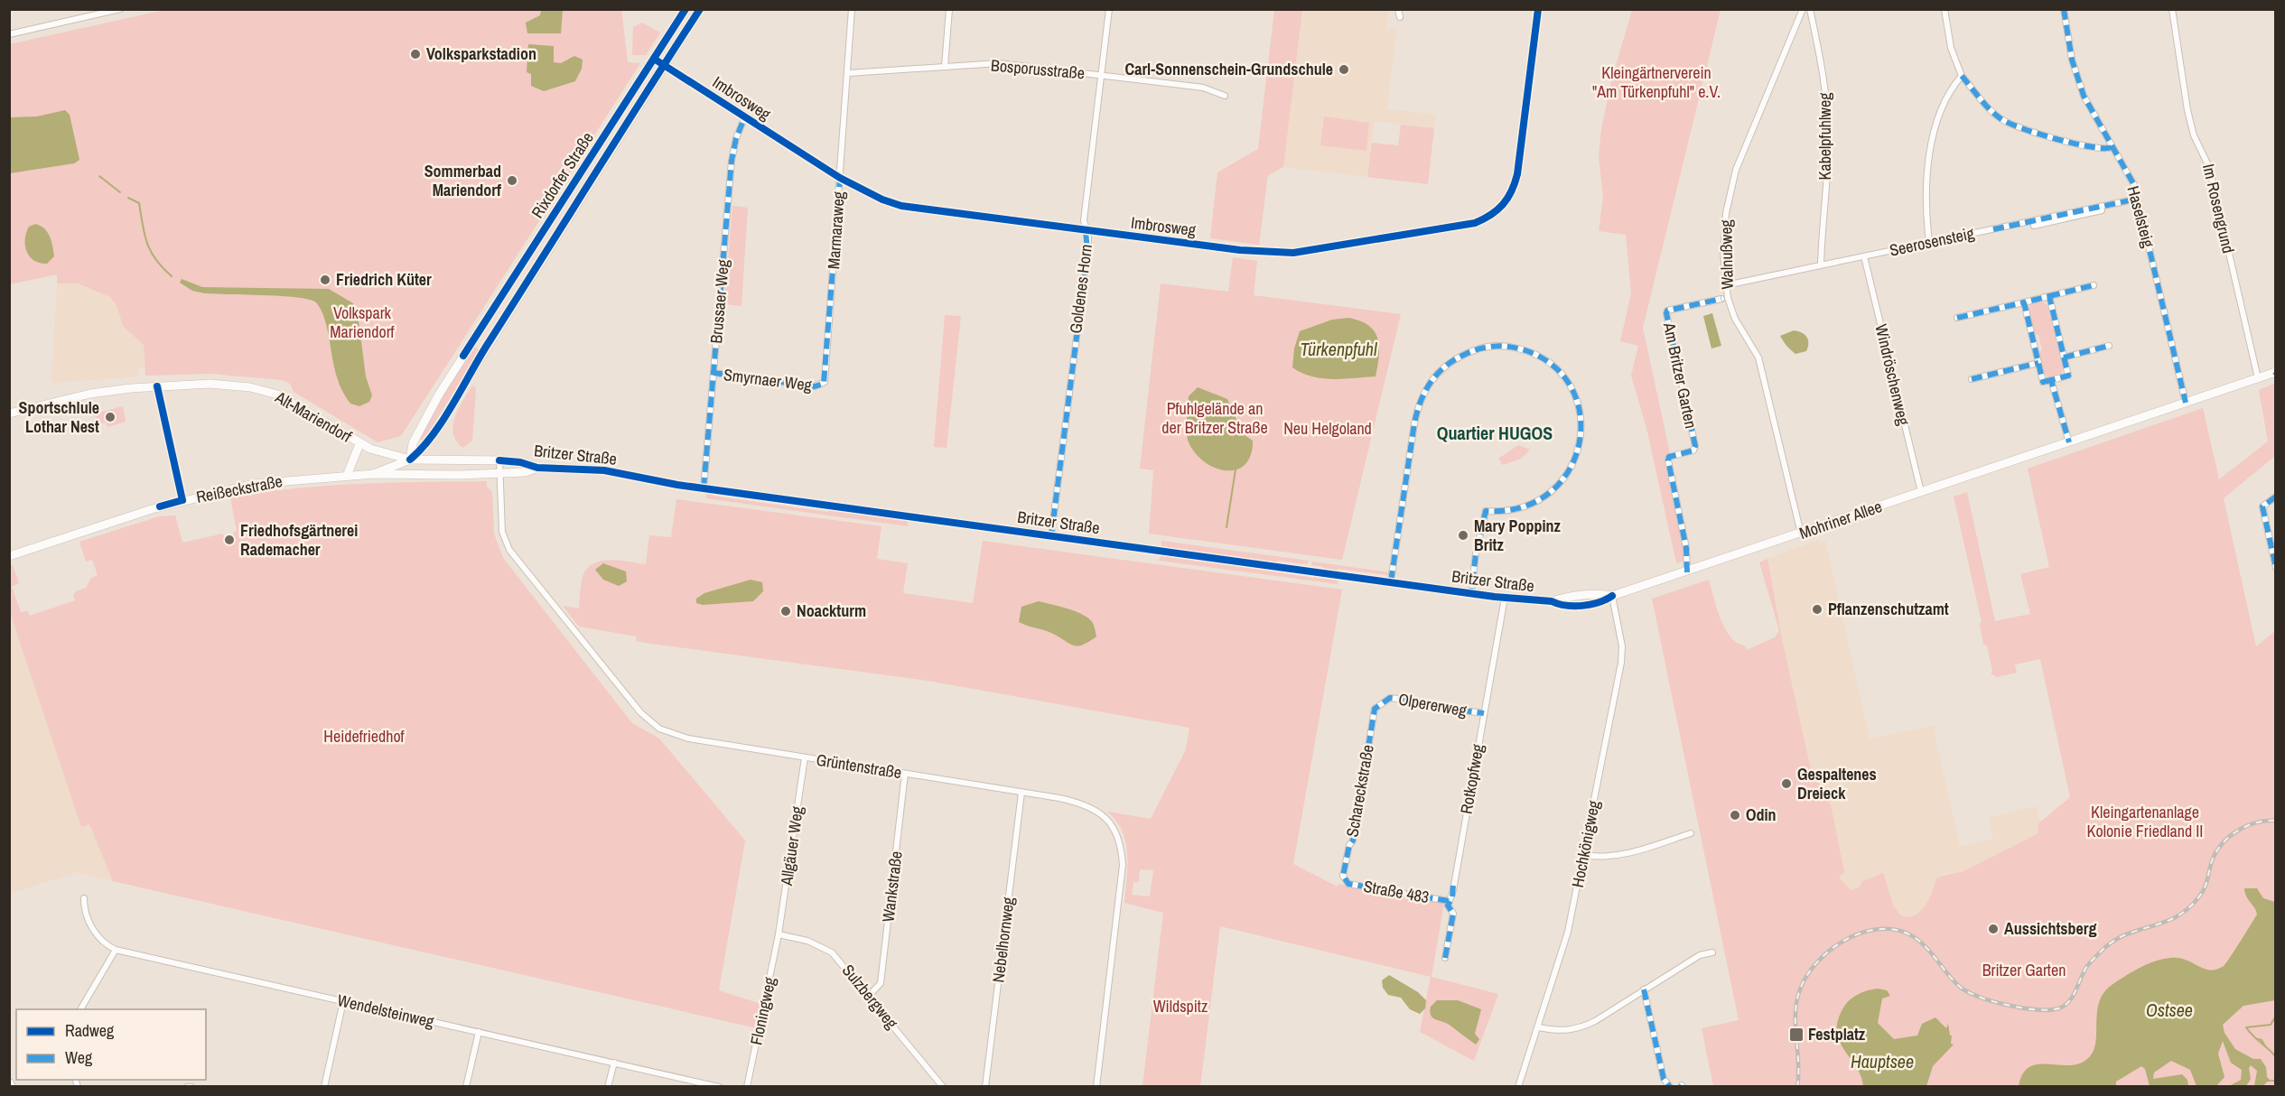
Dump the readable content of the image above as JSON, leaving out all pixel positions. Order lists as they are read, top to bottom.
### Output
{
  "streets": {
    "main road": [
      "Rixdorfer Straße",
      "Alt-Mariendorf",
      "Britzer Straße",
      "Reißeckstraße",
      "Mohriner Allee"
    ],
    "street": [
      "Bosporusstraße",
      "Imbrosweg",
      "Kabelpfuhlweg",
      "Im Rosengrund",
      "Haselsteig",
      "Marmaraweg",
      "Seerosensteig",
      "Walnußweg",
      "Goldenes Horn",
      "Brussaer Weg",
      "Windröschenweg",
      "Am Britzer Garten",
      "Smyrnaer Weg",
      "Olpererweg",
      "Grüntenstraße",
      "Rotkopfweg",
      "Schareckstraße",
      "Hochkönigweg",
      "Allgäuer Weg",
      "Wankstraße",
      "Straße 483",
      "Nebelhornweg",
      "Sulzbergweg",
      "Wendelsteinweg",
      "Floningweg"
    ]
  },
  "crossings": [
    ["Bosporusstraße", "Marmaraweg"],
    ["Bosporusstraße", "Goldenes Horn"],
    ["Imbrosweg", "Rixdorfer Straße"],
    ["Imbrosweg", "Marmaraweg"],
    ["Imbrosweg", "Goldenes Horn"],
    ["Imbrosweg", "Brussaer Weg"],
    ["Kabelpfuhlweg", "Seerosensteig"],
    ["Rixdorfer Straße", "Britzer Straße"],
    ["Im Rosengrund", "Mohriner Allee"],
    ["Haselsteig", "Seerosensteig"],
    ["Haselsteig", "Mohriner Allee"],
    ["Marmaraweg", "Smyrnaer Weg"],
    ["Seerosensteig", "Walnußweg"],
    ["Seerosensteig", "Windröschenweg"],
    ["Walnußweg", "Mohriner Allee"],
    ["Goldenes Horn", "Britzer Straße"],
    ["Brussaer Weg", "Smyrnaer Weg"],
    ["Brussaer Weg", "Britzer Straße"],
    ["Windröschenweg", "Mohriner Allee"],
    ["Am Britzer Garten", "Mohriner Allee"],
    ["Alt-Mariendorf", "Britzer Straße"],
    ["Britzer Straße", "Reißeckstraße"],
    ["Britzer Straße", "Mohriner Allee"],
    ["Britzer Straße", "Grüntenstraße"],
    ["Britzer Straße", "Rotkopfweg"],
    ["Britzer Straße", "Hochkönigweg"],
    ["Mohriner Allee", "Hochkönigweg"],
    ["Olpererweg", "Rotkopfweg"],
    ["Olpererweg", "Schareckstraße"],
    ["Grüntenstraße", "Allgäuer Weg"],
    ["Grüntenstraße", "Wankstraße"],
    ["Grüntenstraße", "Nebelhornweg"],
    ["Rotkopfweg", "Straße 483"],
    ["Schareckstraße", "Straße 483"],
    ["Allgäuer Weg", "Sulzbergweg"],
    ["Allgäuer Weg", "Floningweg"],
    ["Wankstraße", "Sulzbergweg"],
    ["Sulzbergweg", "Floningweg"]
  ],
  "districts": ["Quartier HUGOS"],
  "water": ["Türkenpfuhl", "Ostsee", "Hauptsee"],
  "parks": [
    "Kleingärtnerverein \"Am Türkenpfuhl\" e.V.",
    "Volkspark Mariendorf",
    "Pfuhlgelände an der Britzer Straße",
    "Neu Helgoland",
    "Heidefriedhof",
    "Kleingartenanlage Kolonie Friedland II",
    "Britzer Garten",
    "Wildspitz"
  ],
  "places": {
    "other": [
      "Volksparkstadion",
      "Carl-Sonnenschein-Grundschule",
      "Sommerbad Mariendorf",
      "Friedrich Küter",
      "Sportschlule Lothar Nest",
      "Mary Poppinz Britz",
      "Friedhofsgärtnerei Rademacher",
      "Pflanzenschutzamt",
      "Noackturm",
      "Gespaltenes Dreieck",
      "Odin",
      "Aussichtsberg"
    ],
    "transit": ["Festplatz"]
  },
  "legend": ["Radweg", "Weg"]
}
